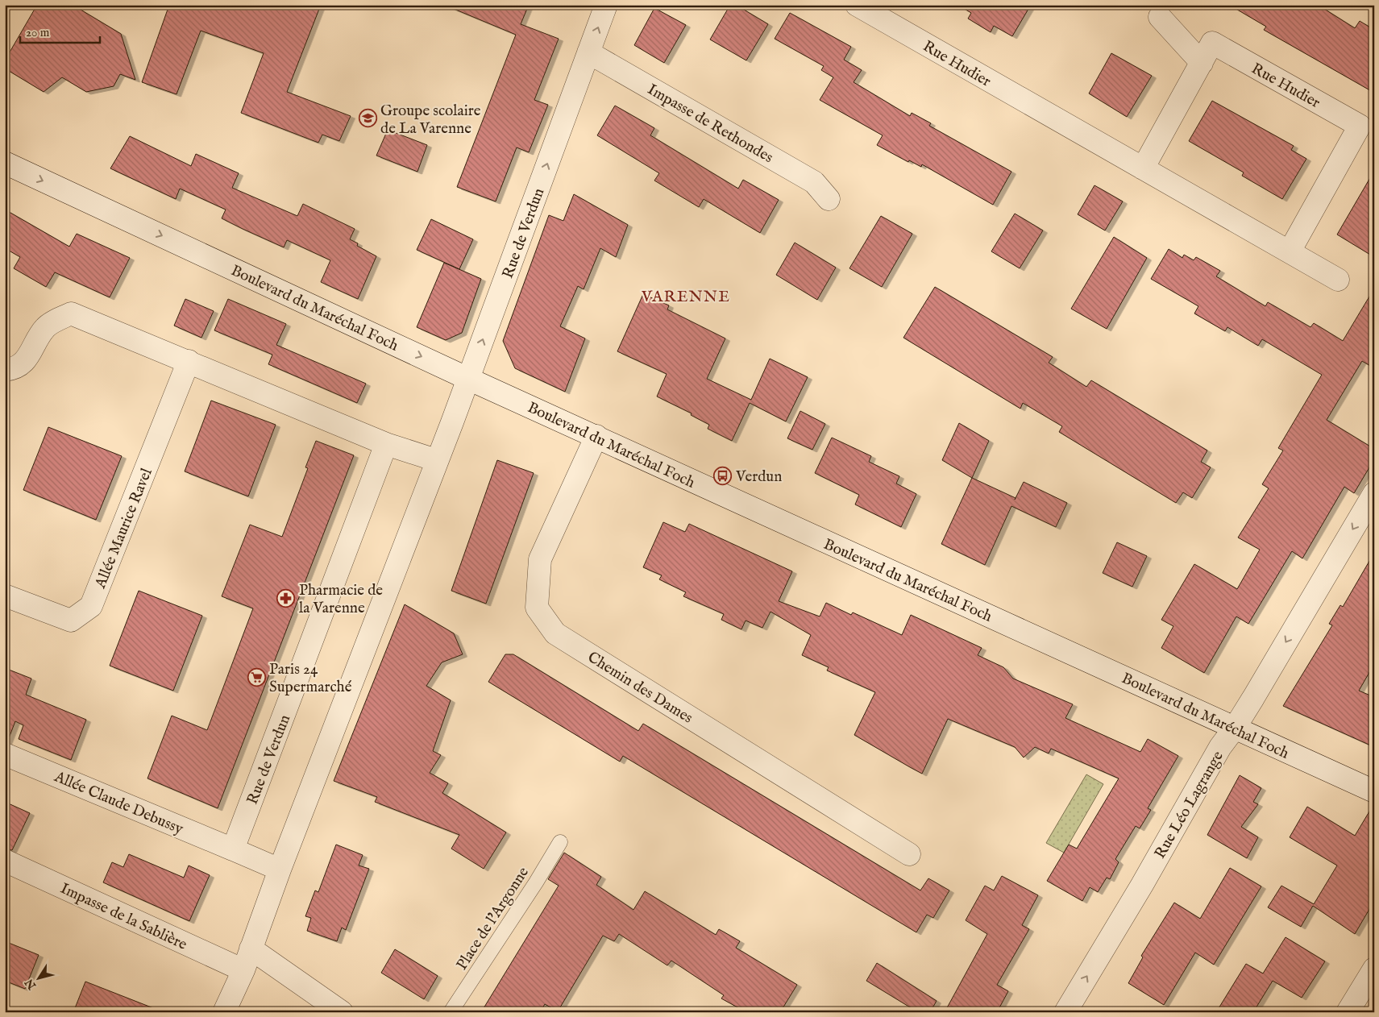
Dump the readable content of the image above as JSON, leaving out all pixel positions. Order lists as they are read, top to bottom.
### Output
{
  "streets": {
    "street": [
      "Rue Hudier",
      "Impasse de Rethondes",
      "Rue de Verdun",
      "Boulevard du Maréchal Foch",
      "Allée Maurice Ravel",
      "Chemin des Dames",
      "Allée Claude Debussy",
      "Rue Léo Lagrange",
      "Impasse de la Sablière"
    ],
    "lane": ["Place de l’Argonne"]
  },
  "crossings": [
    ["Impasse de Rethondes", "Rue de Verdun"],
    ["Rue de Verdun", "Boulevard du Maréchal Foch"],
    ["Rue de Verdun", "Allée Claude Debussy"],
    ["Rue de Verdun", "Impasse de la Sablière"],
    ["Boulevard du Maréchal Foch", "Chemin des Dames"],
    ["Boulevard du Maréchal Foch", "Rue Léo Lagrange"]
  ],
  "districts": ["VARENNE"],
  "places": {
    "school or university": ["Groupe scolaire de La Varenne"],
    "bus stop": ["Verdun"],
    "pharmacy": ["Pharmacie de la Varenne"],
    "supermarket": ["Paris 24 Supermarché"]
  },
  "scale_bar": "20 m",
  "north": "bottom left"
}
